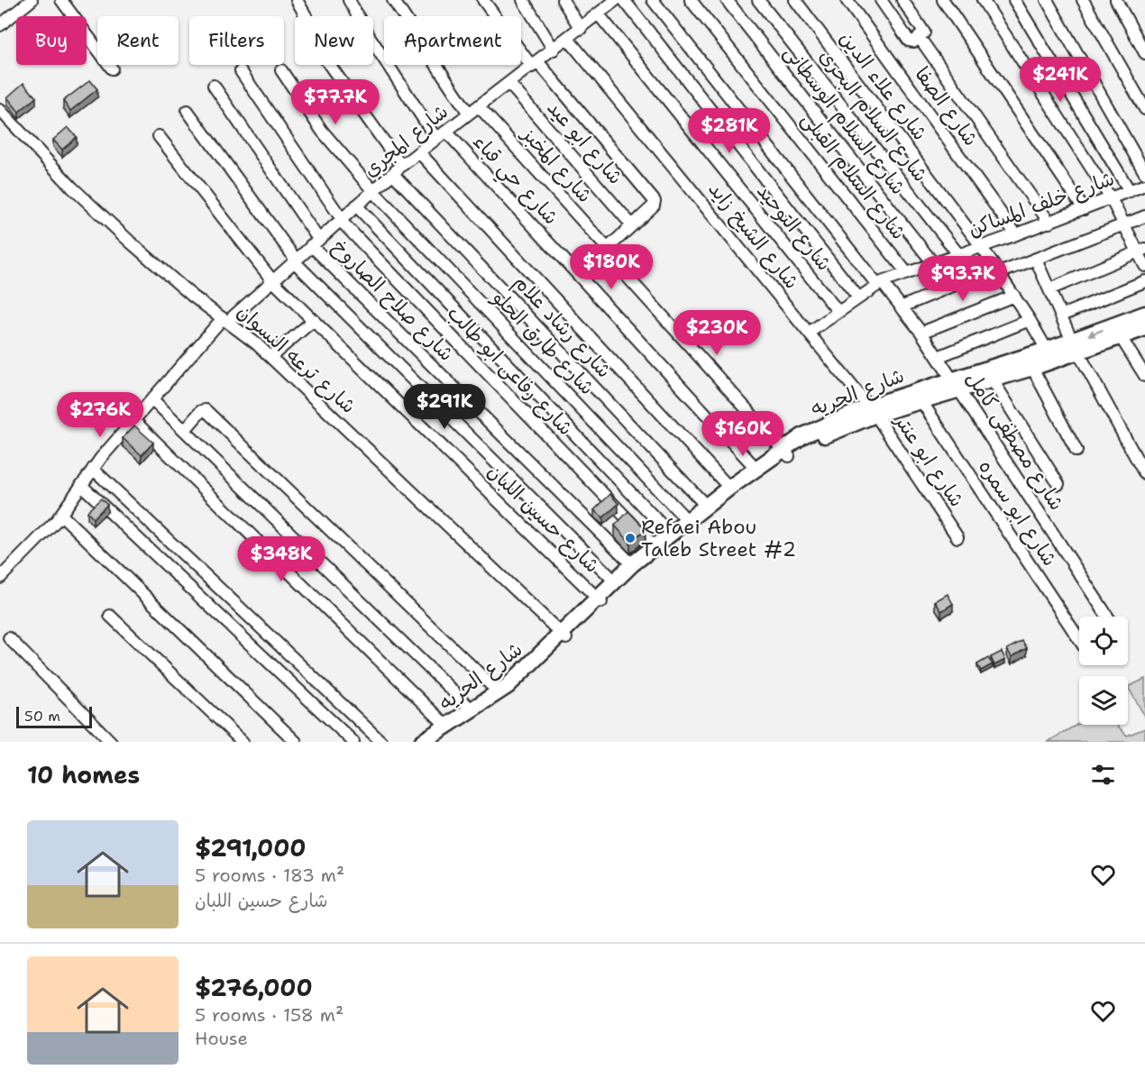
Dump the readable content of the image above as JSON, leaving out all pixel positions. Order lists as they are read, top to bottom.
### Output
{
  "streets": {
    "main road": ["شارع الحريه"],
    "street": [
      "شارع علاء الدين",
      "شارع الصفا",
      "شارع السلام البحرى",
      "شارع السلام الوسطانى",
      "شارع المجري",
      "شارع ابو عيد",
      "شارع المخبز",
      "شارع السلام القبلى",
      "شارع حي قباء",
      "شارع خلف المساكن",
      "شارع التوحيد",
      "شارع الشيخ زايد",
      "شارع صلاح الصاروخ",
      "شارع رشاد علام",
      "شارع طارق الحلو",
      "شارع ترعه النسوان",
      "شارع رفاعى ابو طالب",
      "شارع مصطفى كامل",
      "شارع ابو عنتر",
      "شارع ابو سمره",
      "شارع حسين اللبان"
    ]
  },
  "crossings": [
    ["شارع علاء الدين", "شارع خلف المساكن"],
    ["شارع علاء الدين", "شارع الحريه"],
    ["شارع الصفا", "شارع خلف المساكن"],
    ["شارع السلام البحرى", "شارع خلف المساكن"],
    ["شارع السلام الوسطانى", "شارع خلف المساكن"],
    ["شارع المجري", "شارع ابو عيد"],
    ["شارع المجري", "شارع المخبز"],
    ["شارع المجري", "شارع حي قباء"],
    ["شارع المجري", "شارع التوحيد"],
    ["شارع المجري", "شارع الشيخ زايد"],
    ["شارع المجري", "شارع صلاح الصاروخ"],
    ["شارع المجري", "شارع رشاد علام"],
    ["شارع المجري", "شارع طارق الحلو"],
    ["شارع المجري", "شارع ترعه النسوان"],
    ["شارع المجري", "شارع رفاعى ابو طالب"],
    ["شارع المجري", "شارع حسين اللبان"],
    ["شارع السلام القبلى", "شارع خلف المساكن"],
    ["شارع حي قباء", "شارع الحريه"],
    ["شارع خلف المساكن", "شارع التوحيد"],
    ["شارع خلف المساكن", "شارع الشيخ زايد"],
    ["شارع خلف المساكن", "شارع مصطفى كامل"],
    ["شارع الشيخ زايد", "شارع الحريه"],
    ["شارع الشيخ زايد", "شارع ابو عنتر"],
    ["شارع صلاح الصاروخ", "شارع الحريه"],
    ["شارع رشاد علام", "شارع الحريه"],
    ["شارع طارق الحلو", "شارع الحريه"],
    ["شارع ترعه النسوان", "شارع الحريه"],
    ["شارع رفاعى ابو طالب", "شارع الحريه"],
    ["شارع الحريه", "شارع مصطفى كامل"],
    ["شارع الحريه", "شارع ابو عنتر"],
    ["شارع الحريه", "شارع ابو سمره"],
    ["شارع الحريه", "شارع حسين اللبان"]
  ],
  "places": ["Refaei Abou Taleb Street #2"],
  "scale_bar": "50 m",
  "page": {
    "chip": [
      "Buy",
      "Rent",
      "Filters",
      "New",
      "Apartment"
    ],
    "price": [
      "$241K",
      "$77.7K",
      "$281K",
      "$180K",
      "$93.7K",
      "$230K",
      "$291K",
      "$276K",
      "$160K",
      "$348K"
    ],
    "scale": "50 m",
    "heading": "10 homes",
    "list": [
      {
        "name": "$291,000",
        "note": "5 rooms · 183 m² · شارع حسين اللبان"
      },
      {
        "name": "$276,000",
        "note": "5 rooms · 158 m² · House"
      }
    ]
  }
}
